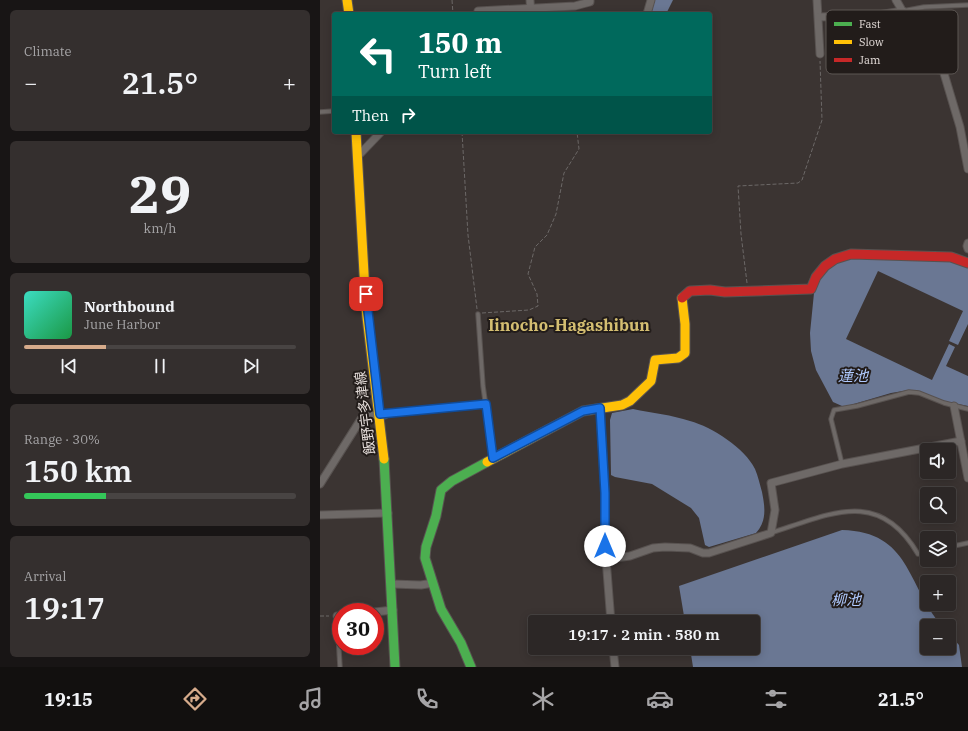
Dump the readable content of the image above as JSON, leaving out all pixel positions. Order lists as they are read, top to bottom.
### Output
{
  "streets": {
    "street": ["飯野宇多津線"]
  },
  "districts": ["Iinocho-Hagashibun"],
  "water": ["蓮池", "柳池"],
  "legend": ["Fast", "Slow", "Jam"],
  "page": {
    "tile": [
      "Climate",
      ["29", "km/h"],
      ["Range · 30%", "150 km"],
      ["Arrival", "19:17"]
    ],
    "turn": ["150 m", "Turn left"],
    "heat": ["−", "21.5°", "+"],
    "then": "Then",
    "song": ["Northbound", "June Harbor"],
    "map_buttons": ["+", "−"],
    "limit": "30",
    "trip": "19:17 · 2 min · 580 m",
    "tabs": ["19:15", "21.5°"]
  }
}
